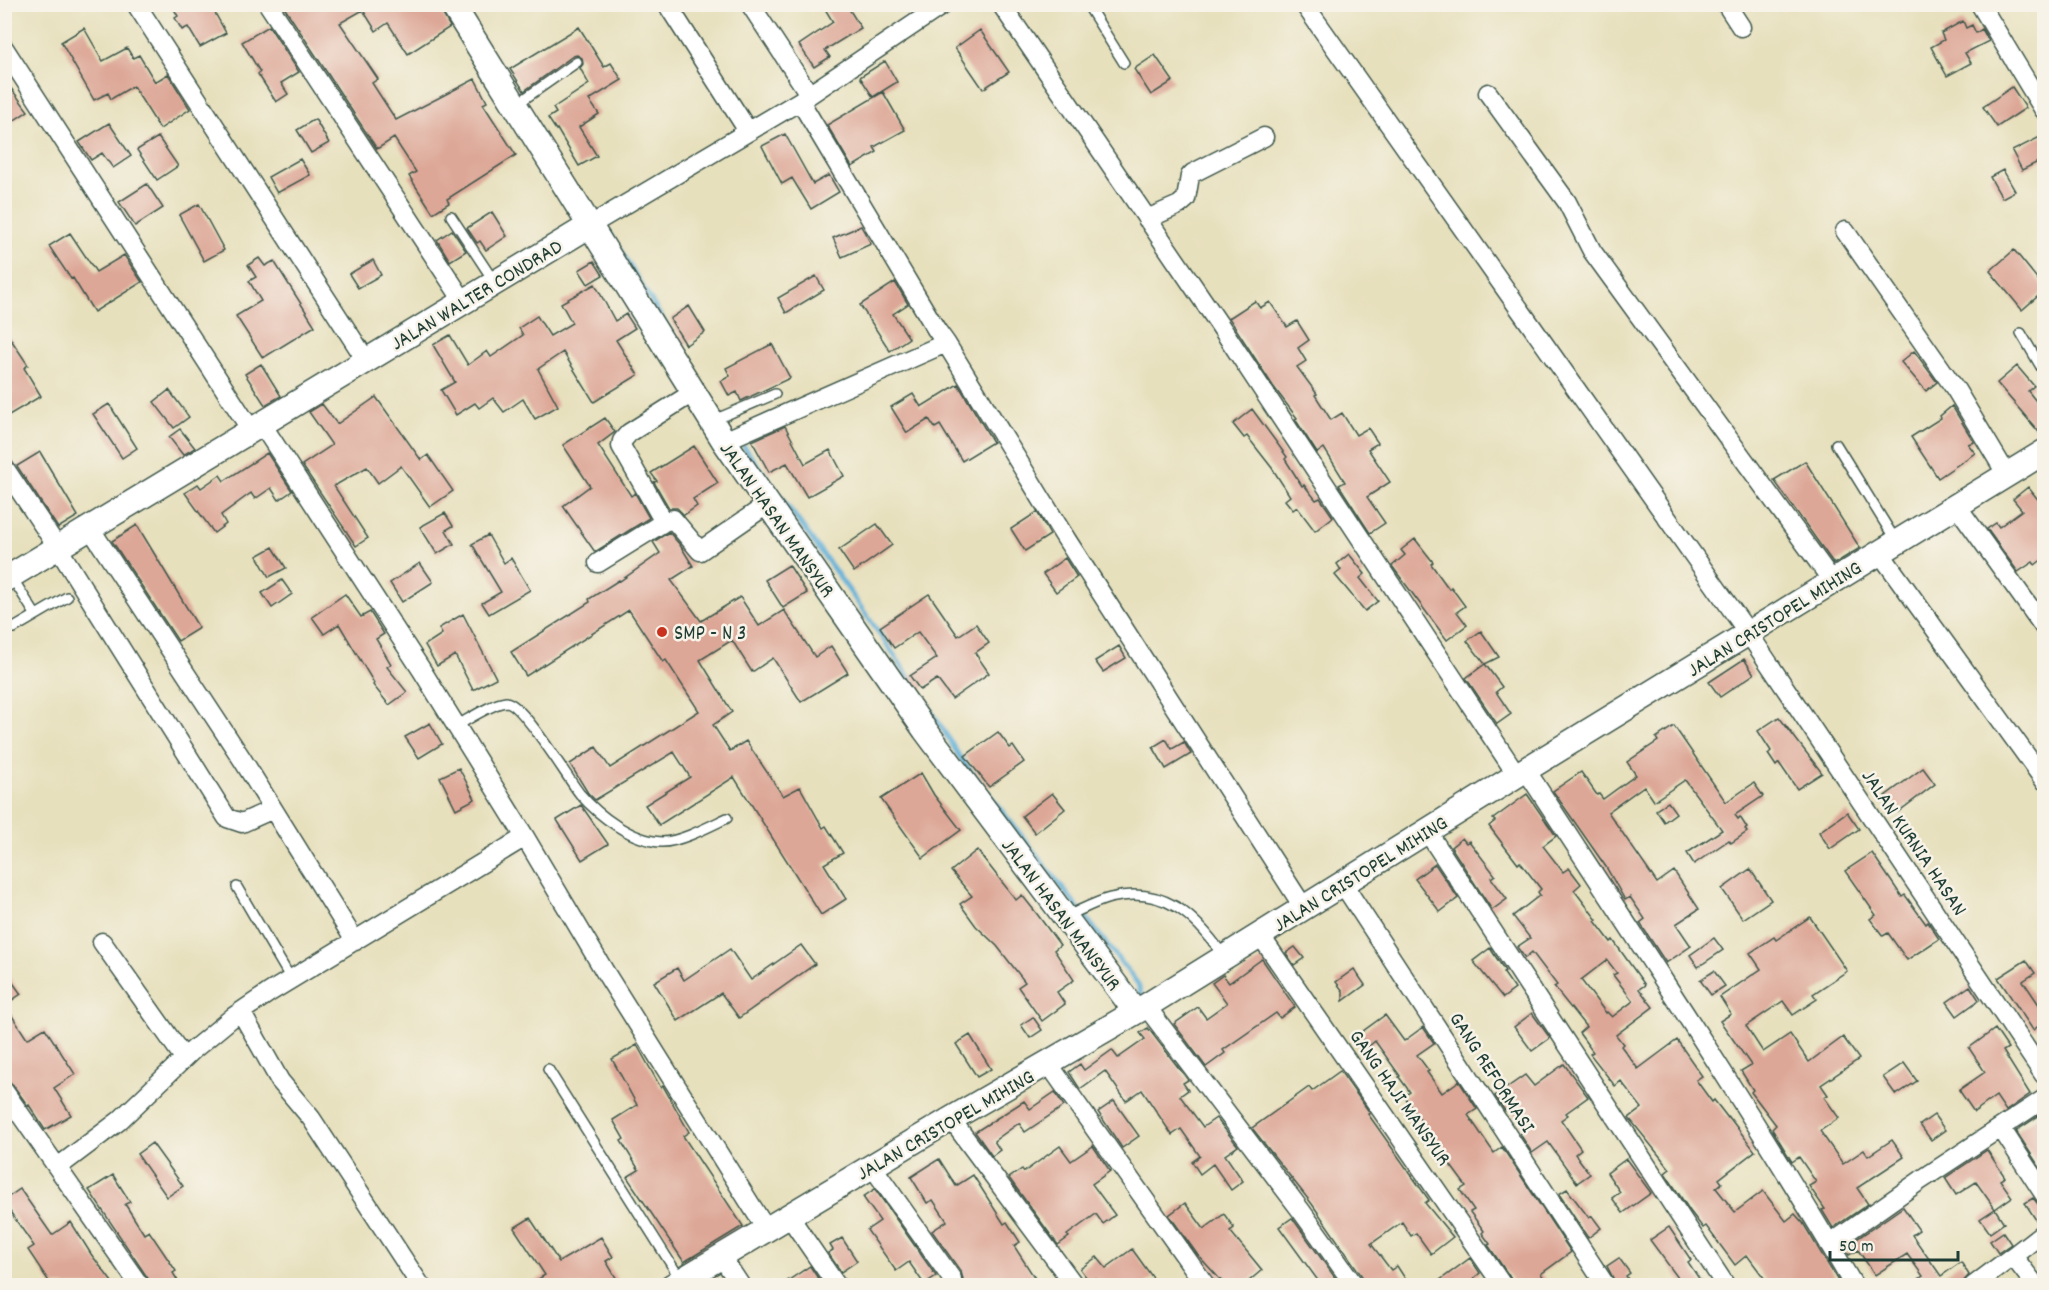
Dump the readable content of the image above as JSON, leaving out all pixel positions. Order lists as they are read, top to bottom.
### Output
{
  "streets": {
    "street": [
      "JALAN WALTER CONDRAD",
      "JALAN HASAN MANSYUR",
      "JALAN CRISTOPEL MIHING",
      "JALAN KURNIA HASAN",
      "GANG REFORMASI",
      "GANG HAJI MANSYUR"
    ]
  },
  "crossings": [
    ["JALAN WALTER CONDRAD", "JALAN HASAN MANSYUR"],
    ["JALAN HASAN MANSYUR", "JALAN CRISTOPEL MIHING"],
    ["JALAN CRISTOPEL MIHING", "JALAN KURNIA HASAN"],
    ["JALAN CRISTOPEL MIHING", "GANG REFORMASI"],
    ["JALAN CRISTOPEL MIHING", "GANG HAJI MANSYUR"]
  ],
  "places": ["SMP - N 3"],
  "scale_bar": "50 m"
}
